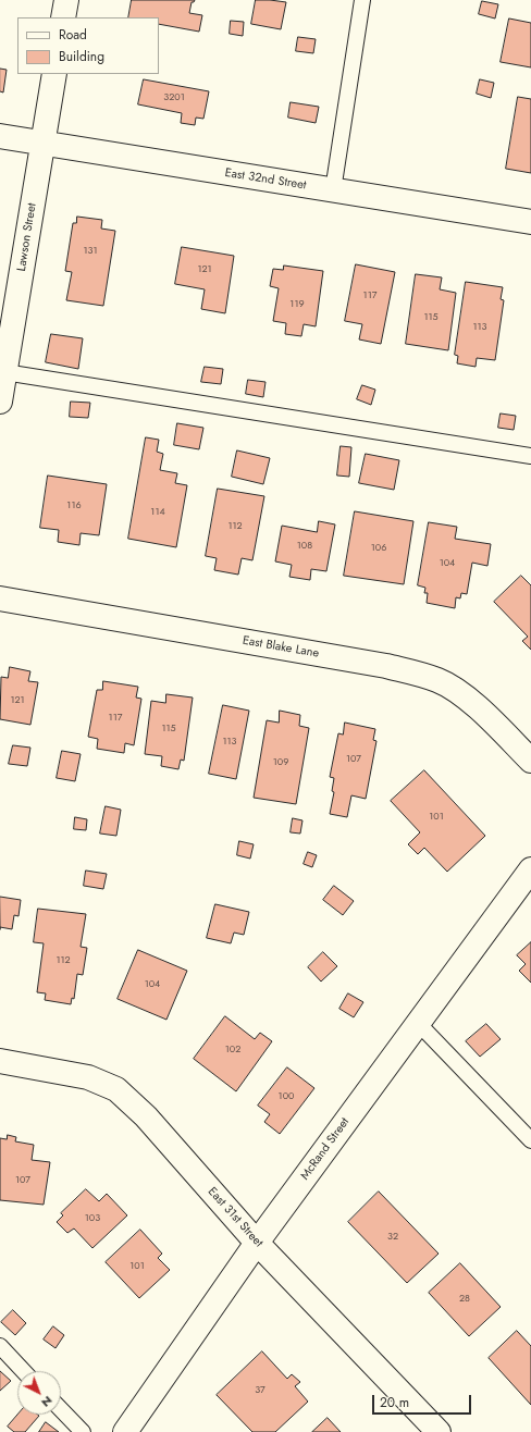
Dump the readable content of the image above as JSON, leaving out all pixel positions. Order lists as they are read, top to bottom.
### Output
{
  "streets": {
    "street": [
      "East 32nd Street",
      "Lawson Street",
      "East Blake Lane",
      "McRand Street",
      "East 31st Street"
    ]
  },
  "crossings": [
    ["East 32nd Street", "Lawson Street"],
    ["McRand Street", "East 31st Street"]
  ],
  "house_numbers": [
    "3201",
    "131",
    "121",
    "117",
    "119",
    "115",
    "113",
    "116",
    "114",
    "112",
    "108",
    "106",
    "104",
    "121",
    "117",
    "115",
    "113",
    "107",
    "109",
    "101",
    "112",
    "104",
    "102",
    "100",
    "107",
    "103",
    "32",
    "101",
    "28",
    "37"
  ],
  "legend": ["Road", "Building"],
  "scale_bar": "20 m",
  "north": "bottom right"
}
